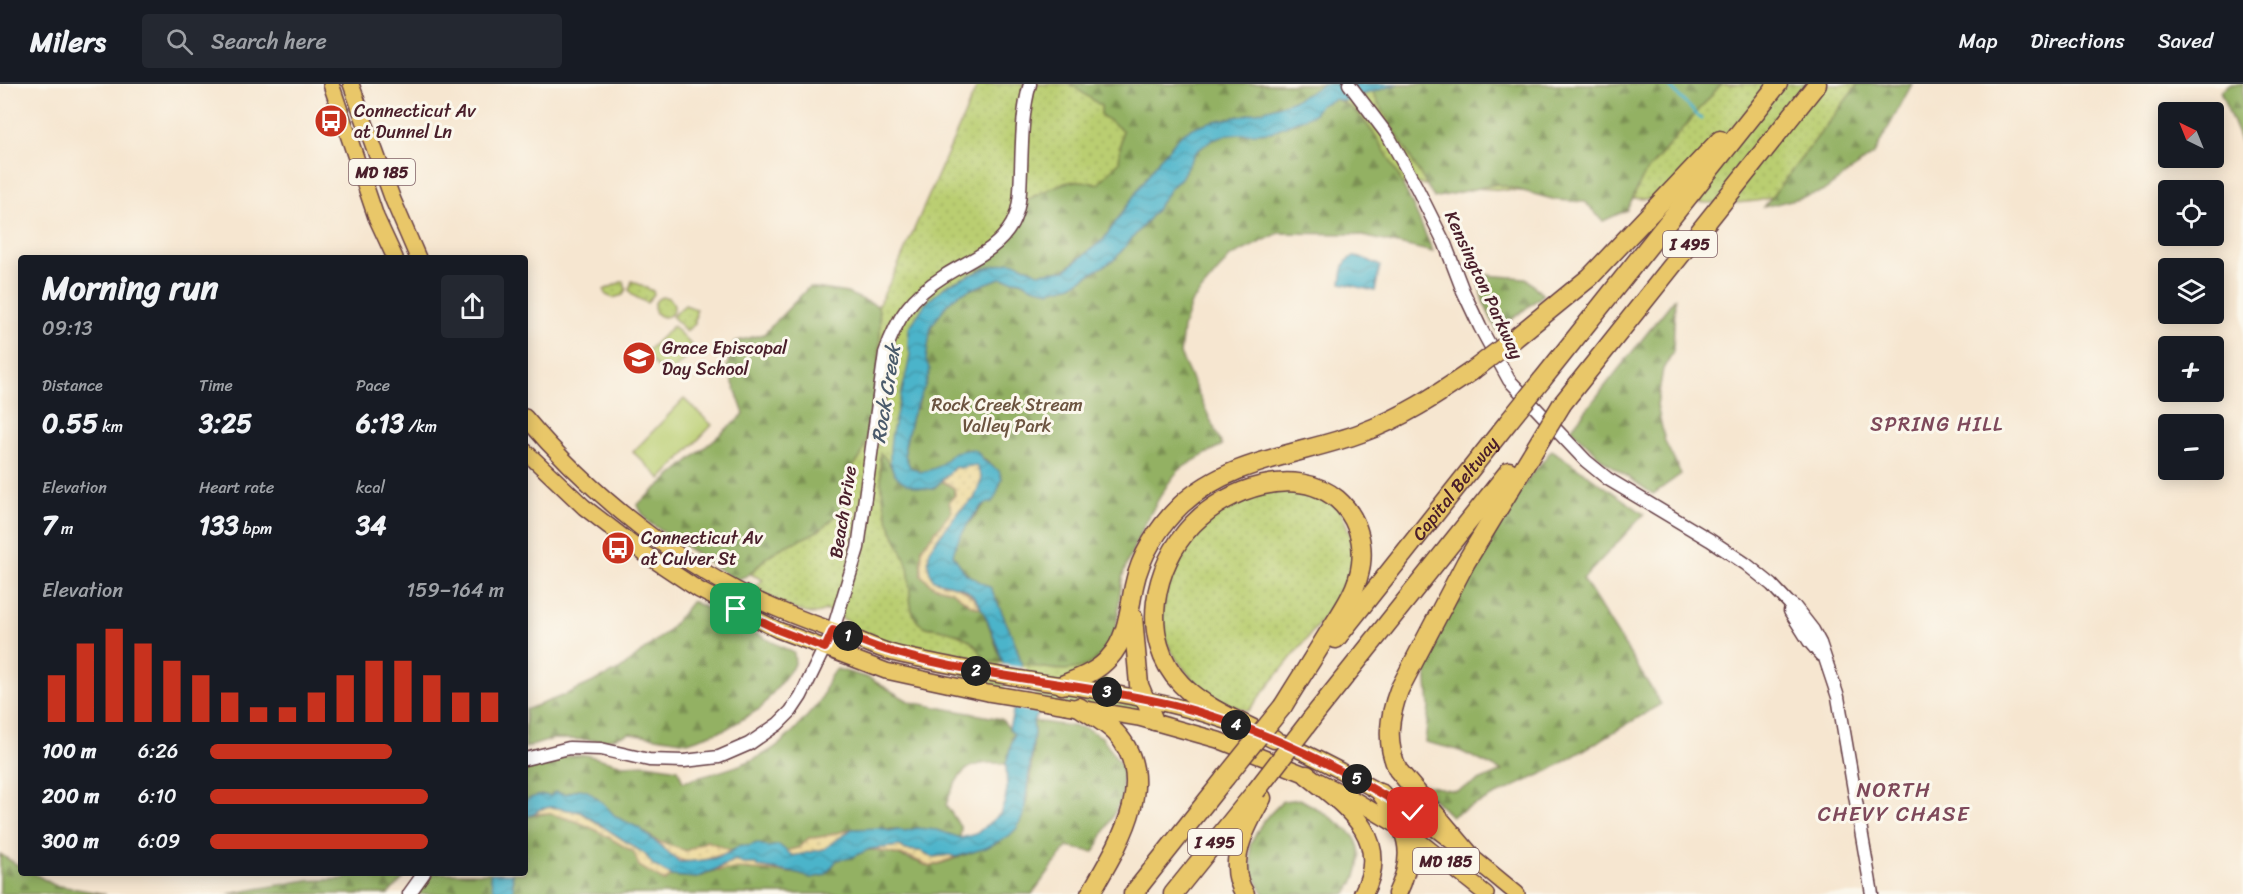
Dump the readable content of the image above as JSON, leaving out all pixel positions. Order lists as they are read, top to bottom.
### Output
{
  "streets": {
    "highway": ["I 495", "Capital Beltway"],
    "main road": ["MD 185"],
    "street": ["Kensington Parkway", "Beach Drive"]
  },
  "crossings": [
    ["MD 185", "Beach Drive"]
  ],
  "districts": ["SPRING HILL", "NORTH CHEVY CHASE"],
  "water": ["Rock Creek"],
  "parks": ["Rock Creek Stream Valley Park"],
  "places": {
    "bus stop": ["Connecticut Av at Dunnel Ln", "Connecticut Av at Culver St"],
    "school or university": ["Grace Episcopal Day School"]
  },
  "north": "top left",
  "page": {
    "header": "Milers",
    "search": "Search here",
    "nav": ["Map", "Directions", "Saved"],
    "map_buttons": ["+", "−"],
    "heading": ["Morning run", "09:13"],
    "stats": [
      ["Distance", "0.55 km"],
      ["Time", "3:25"],
      ["Pace", "6:13 /km"],
      ["Elevation", "7 m"],
      ["Heart rate", "133 bpm"],
      ["kcal", "34"]
    ],
    "chart": ["Elevation", "159–164 m"],
    "pins": [
      "1",
      "2",
      "3",
      "4",
      "5"
    ],
    "list": [
      {
        "name": "100 m",
        "note": "6:26"
      },
      {
        "name": "200 m",
        "note": "6:10"
      },
      {
        "name": "300 m",
        "note": "6:09"
      }
    ]
  }
}
